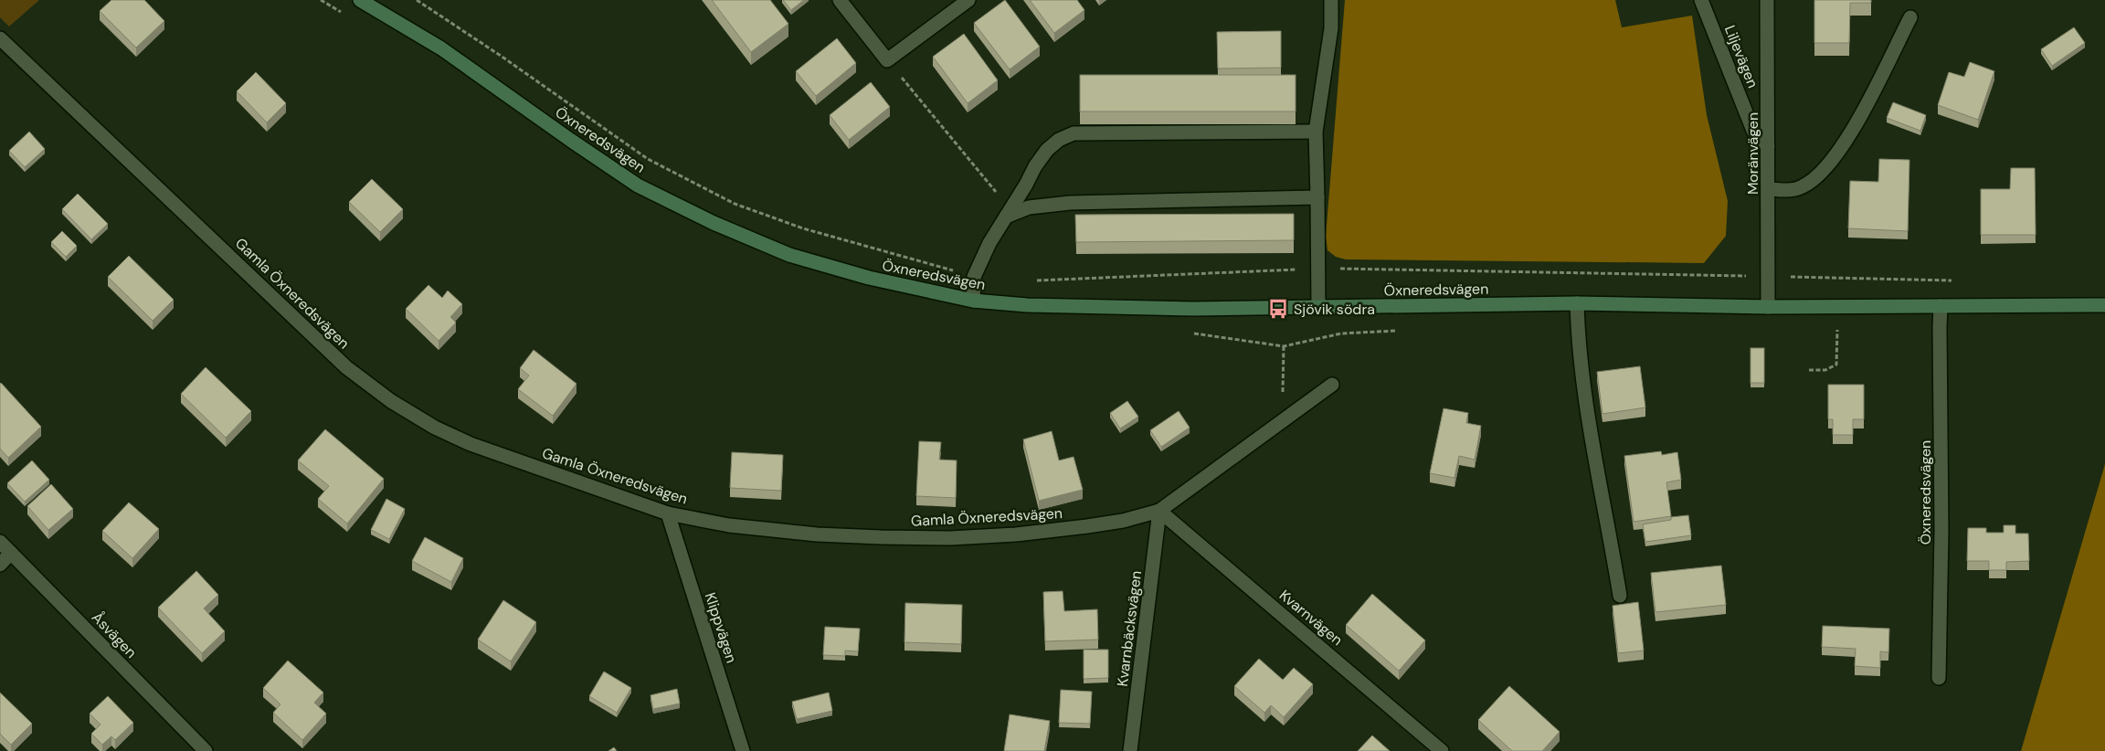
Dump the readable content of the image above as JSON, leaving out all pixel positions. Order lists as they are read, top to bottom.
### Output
{
  "streets": {
    "street": [
      "Liljevägen",
      "Öxneredsvägen",
      "Moränvägen",
      "Gamla Öxneredsvägen",
      "Kvarnvägen",
      "Klippvägen",
      "Kvarnbäcksvägen",
      "Åsvägen"
    ]
  },
  "crossings": [
    ["Liljevägen", "Moränvägen"],
    ["Öxneredsvägen", "Moränvägen"],
    ["Gamla Öxneredsvägen", "Kvarnvägen"],
    ["Gamla Öxneredsvägen", "Klippvägen"],
    ["Gamla Öxneredsvägen", "Kvarnbäcksvägen"],
    ["Kvarnvägen", "Kvarnbäcksvägen"]
  ],
  "places": {
    "bus stop": ["Sjövik södra"]
  }
}
